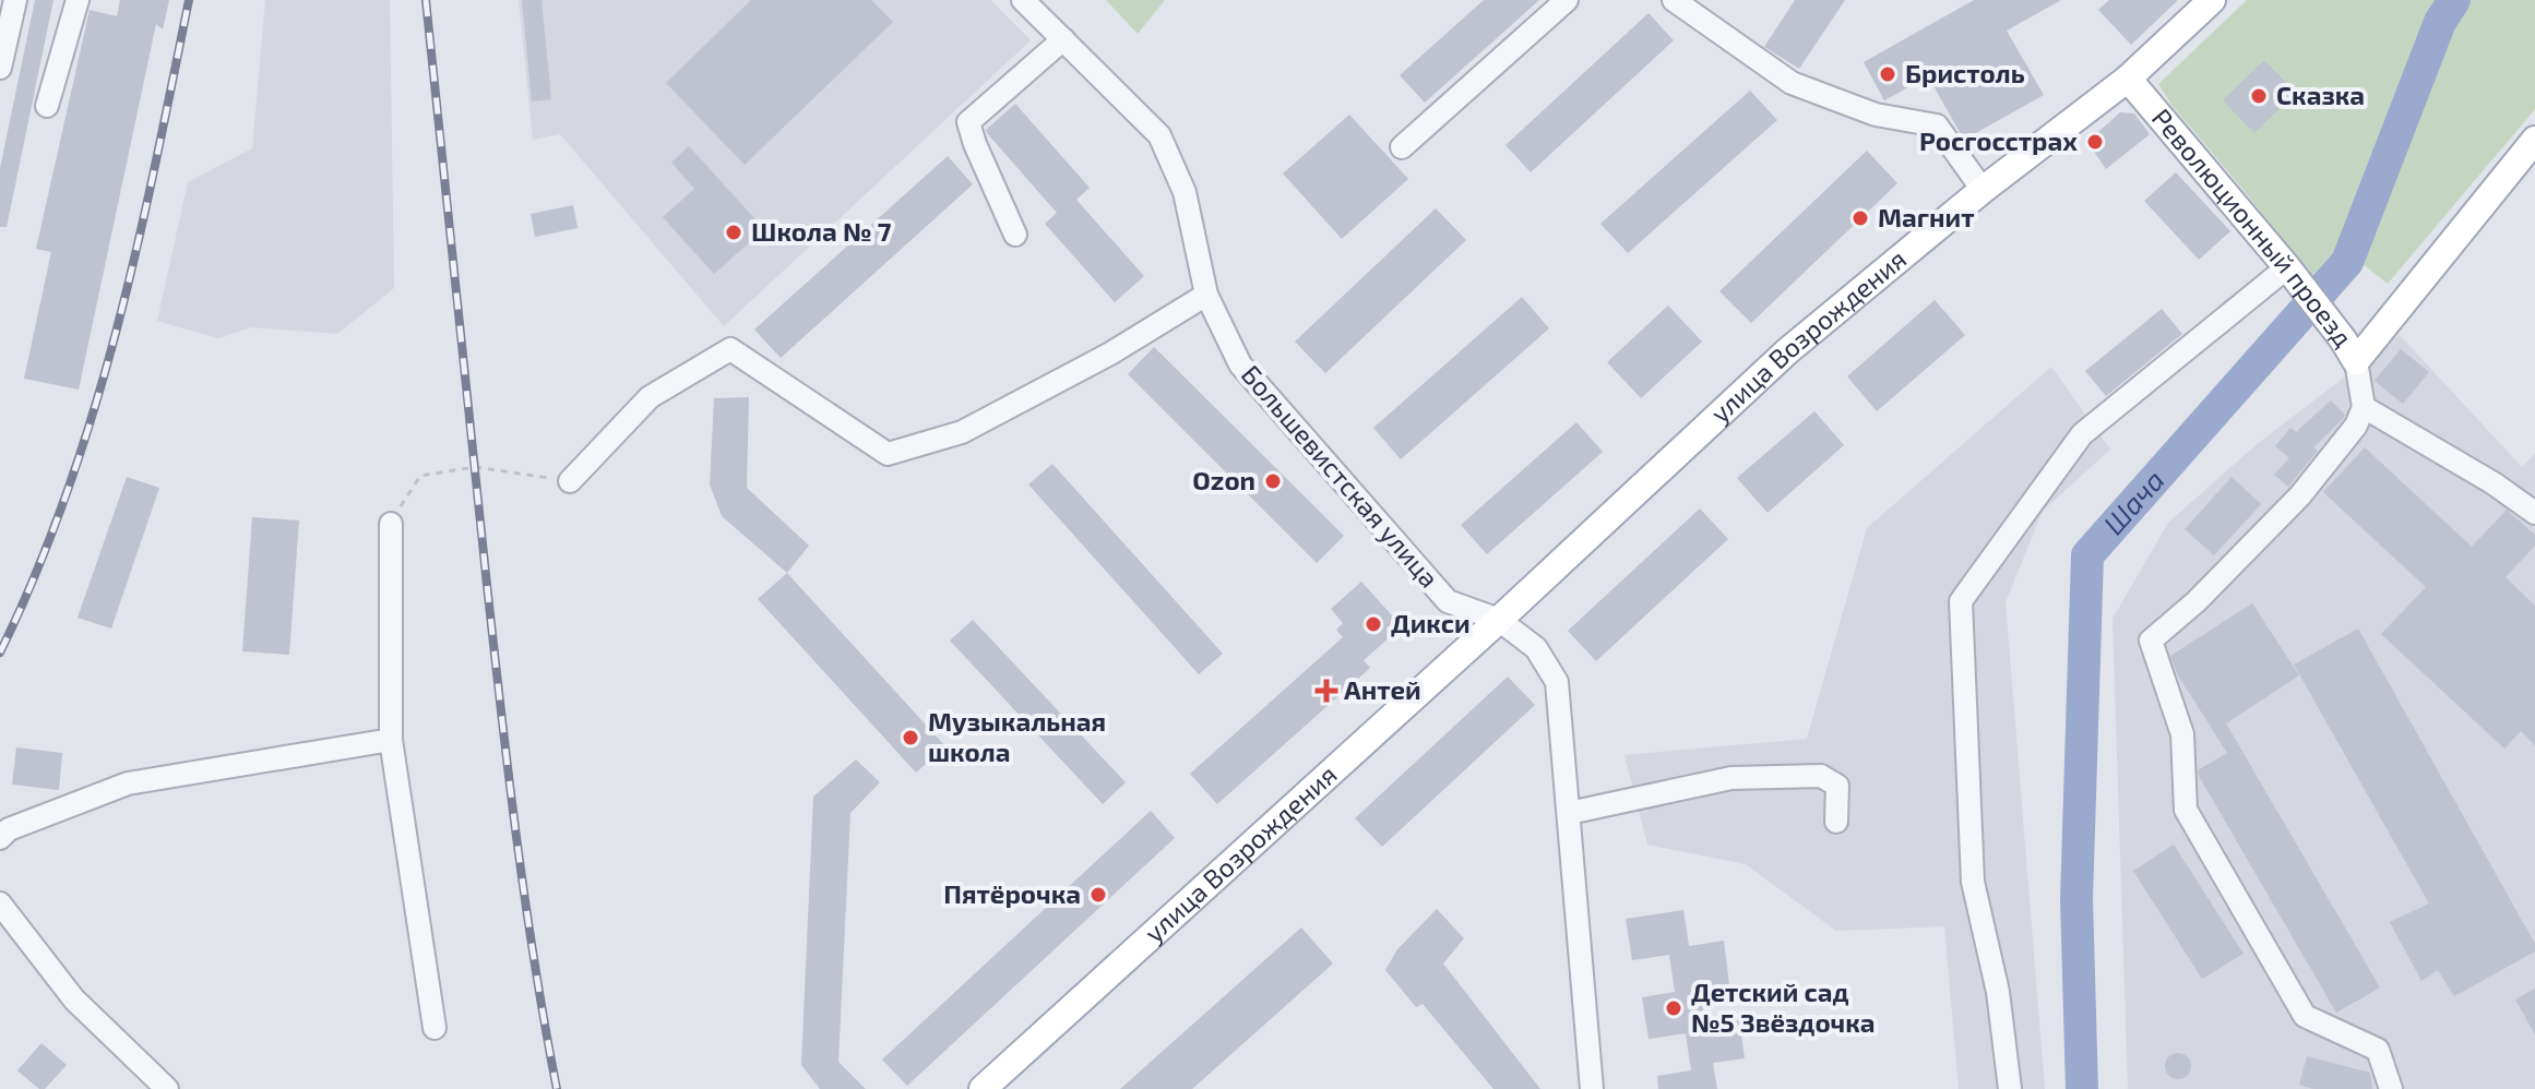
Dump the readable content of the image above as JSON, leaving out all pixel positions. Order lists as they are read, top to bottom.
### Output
{
  "streets": {
    "main road": ["Революционный проезд", "улица Возрождения"],
    "street": ["Большевистская улица"]
  },
  "crossings": [
    ["Революционный проезд", "улица Возрождения"],
    ["улица Возрождения", "Большевистская улица"]
  ],
  "water": ["Шача"],
  "places": {
    "other": [
      "Бристоль",
      "Сказка",
      "Росгосстрах",
      "Магнит",
      "Школа № 7",
      "Ozon",
      "Дикси",
      "Музыкальная школа",
      "Пятёрочка",
      "Детский сад №5 Звёздочка"
    ],
    "health": ["Антей"]
  }
}
